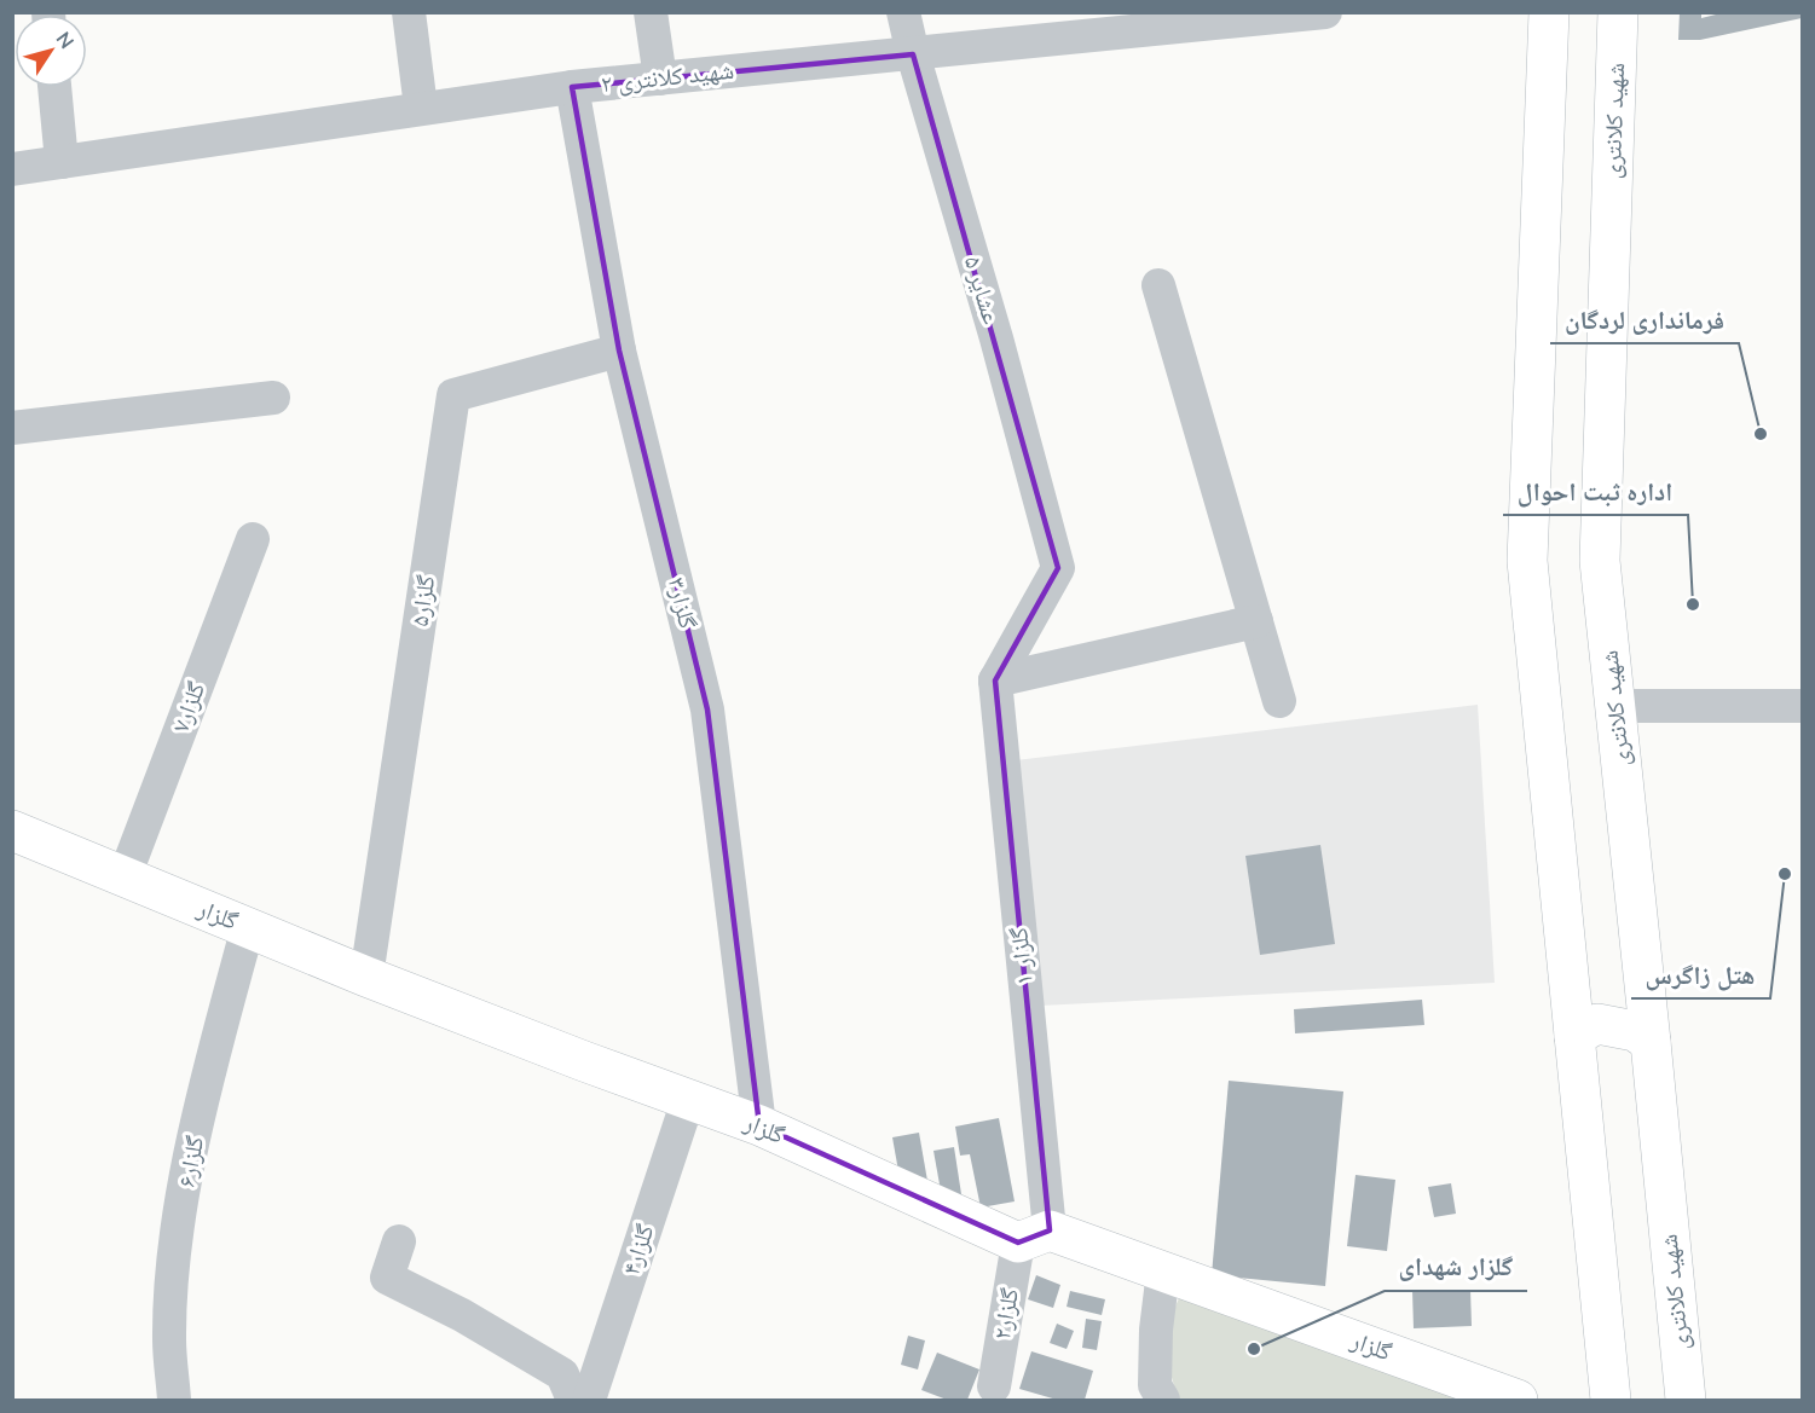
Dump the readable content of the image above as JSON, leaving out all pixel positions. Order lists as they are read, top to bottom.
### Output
{
  "streets": {
    "main road": ["شهید کلانتری", "گلزار"],
    "street": [
      "شهید کلانتری ۲",
      "عشایر ۵",
      "گلزار۵",
      "گلزار۳",
      "گلزار۷",
      "گلزار ۱",
      "گلزار۶",
      "گلزار۴",
      "گلزار۲"
    ]
  },
  "crossings": [
    ["شهید کلانتری ۲", "عشایر ۵"],
    ["شهید کلانتری ۲", "گلزار۳"],
    ["عشایر ۵", "گلزار ۱"],
    ["گلزار۵", "گلزار۳"],
    ["گلزار۵", "گلزار"],
    ["گلزار۳", "گلزار"],
    ["گلزار۷", "گلزار"],
    ["گلزار", "گلزار ۱"],
    ["گلزار", "گلزار۶"],
    ["گلزار", "گلزار۴"],
    ["گلزار", "گلزار۲"],
    ["گلزار ۱", "گلزار۲"]
  ],
  "places": [
    "فرمانداری لردگان",
    "اداره ثبت احوال",
    "هتل زاگرس",
    "گلزار شهدای"
  ],
  "north": "top right"
}
